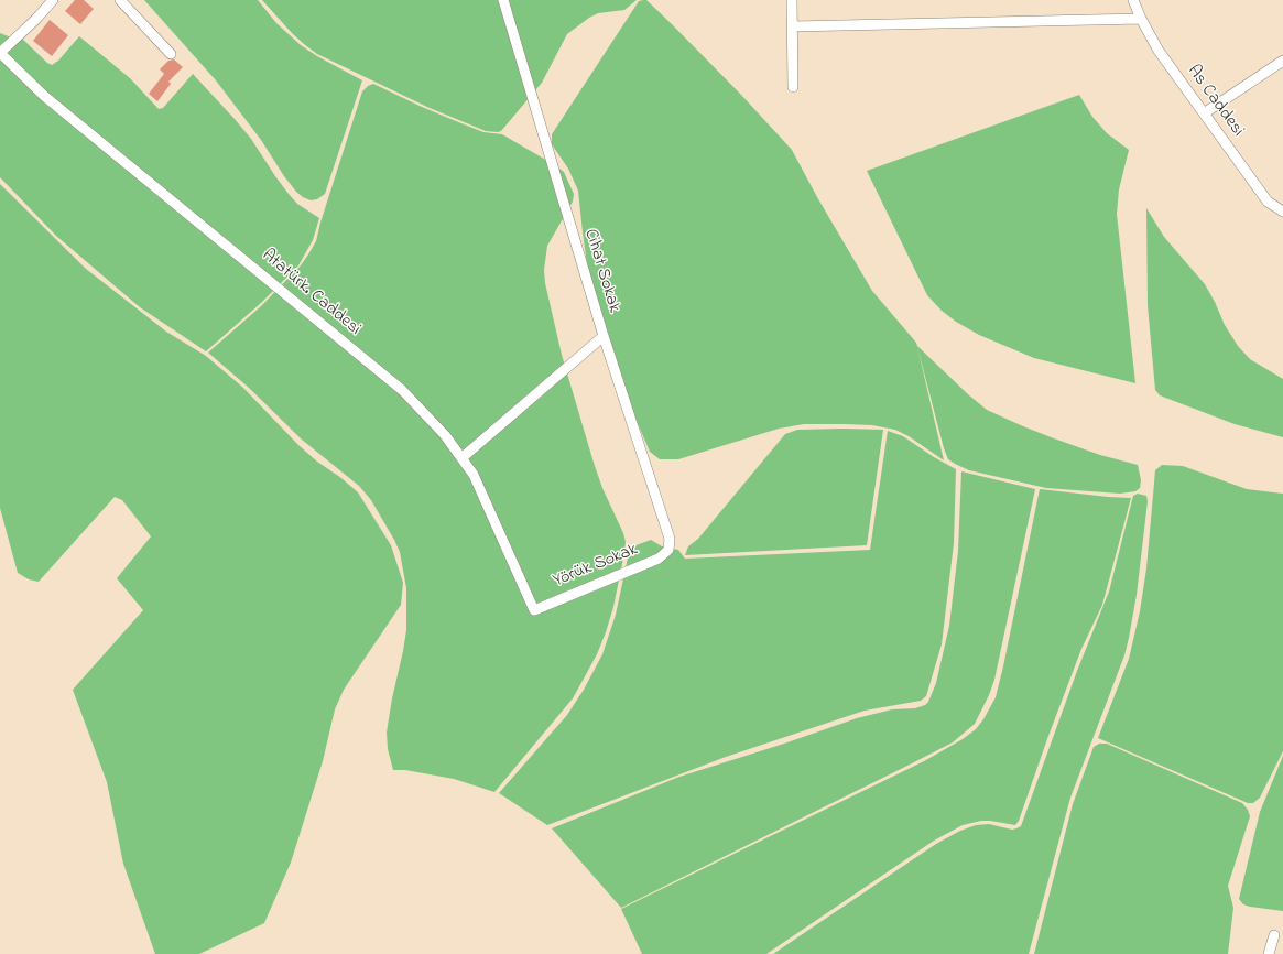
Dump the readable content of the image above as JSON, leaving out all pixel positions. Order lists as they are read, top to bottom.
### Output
{
  "streets": {
    "street": [
      "As Caddesi",
      "Cihat Sokak",
      "Atatürk. Caddesi",
      "Yörük Sokak"
    ]
  },
  "crossings": [
    ["Cihat Sokak", "Yörük Sokak"],
    ["Atatürk. Caddesi", "Yörük Sokak"]
  ]
}
